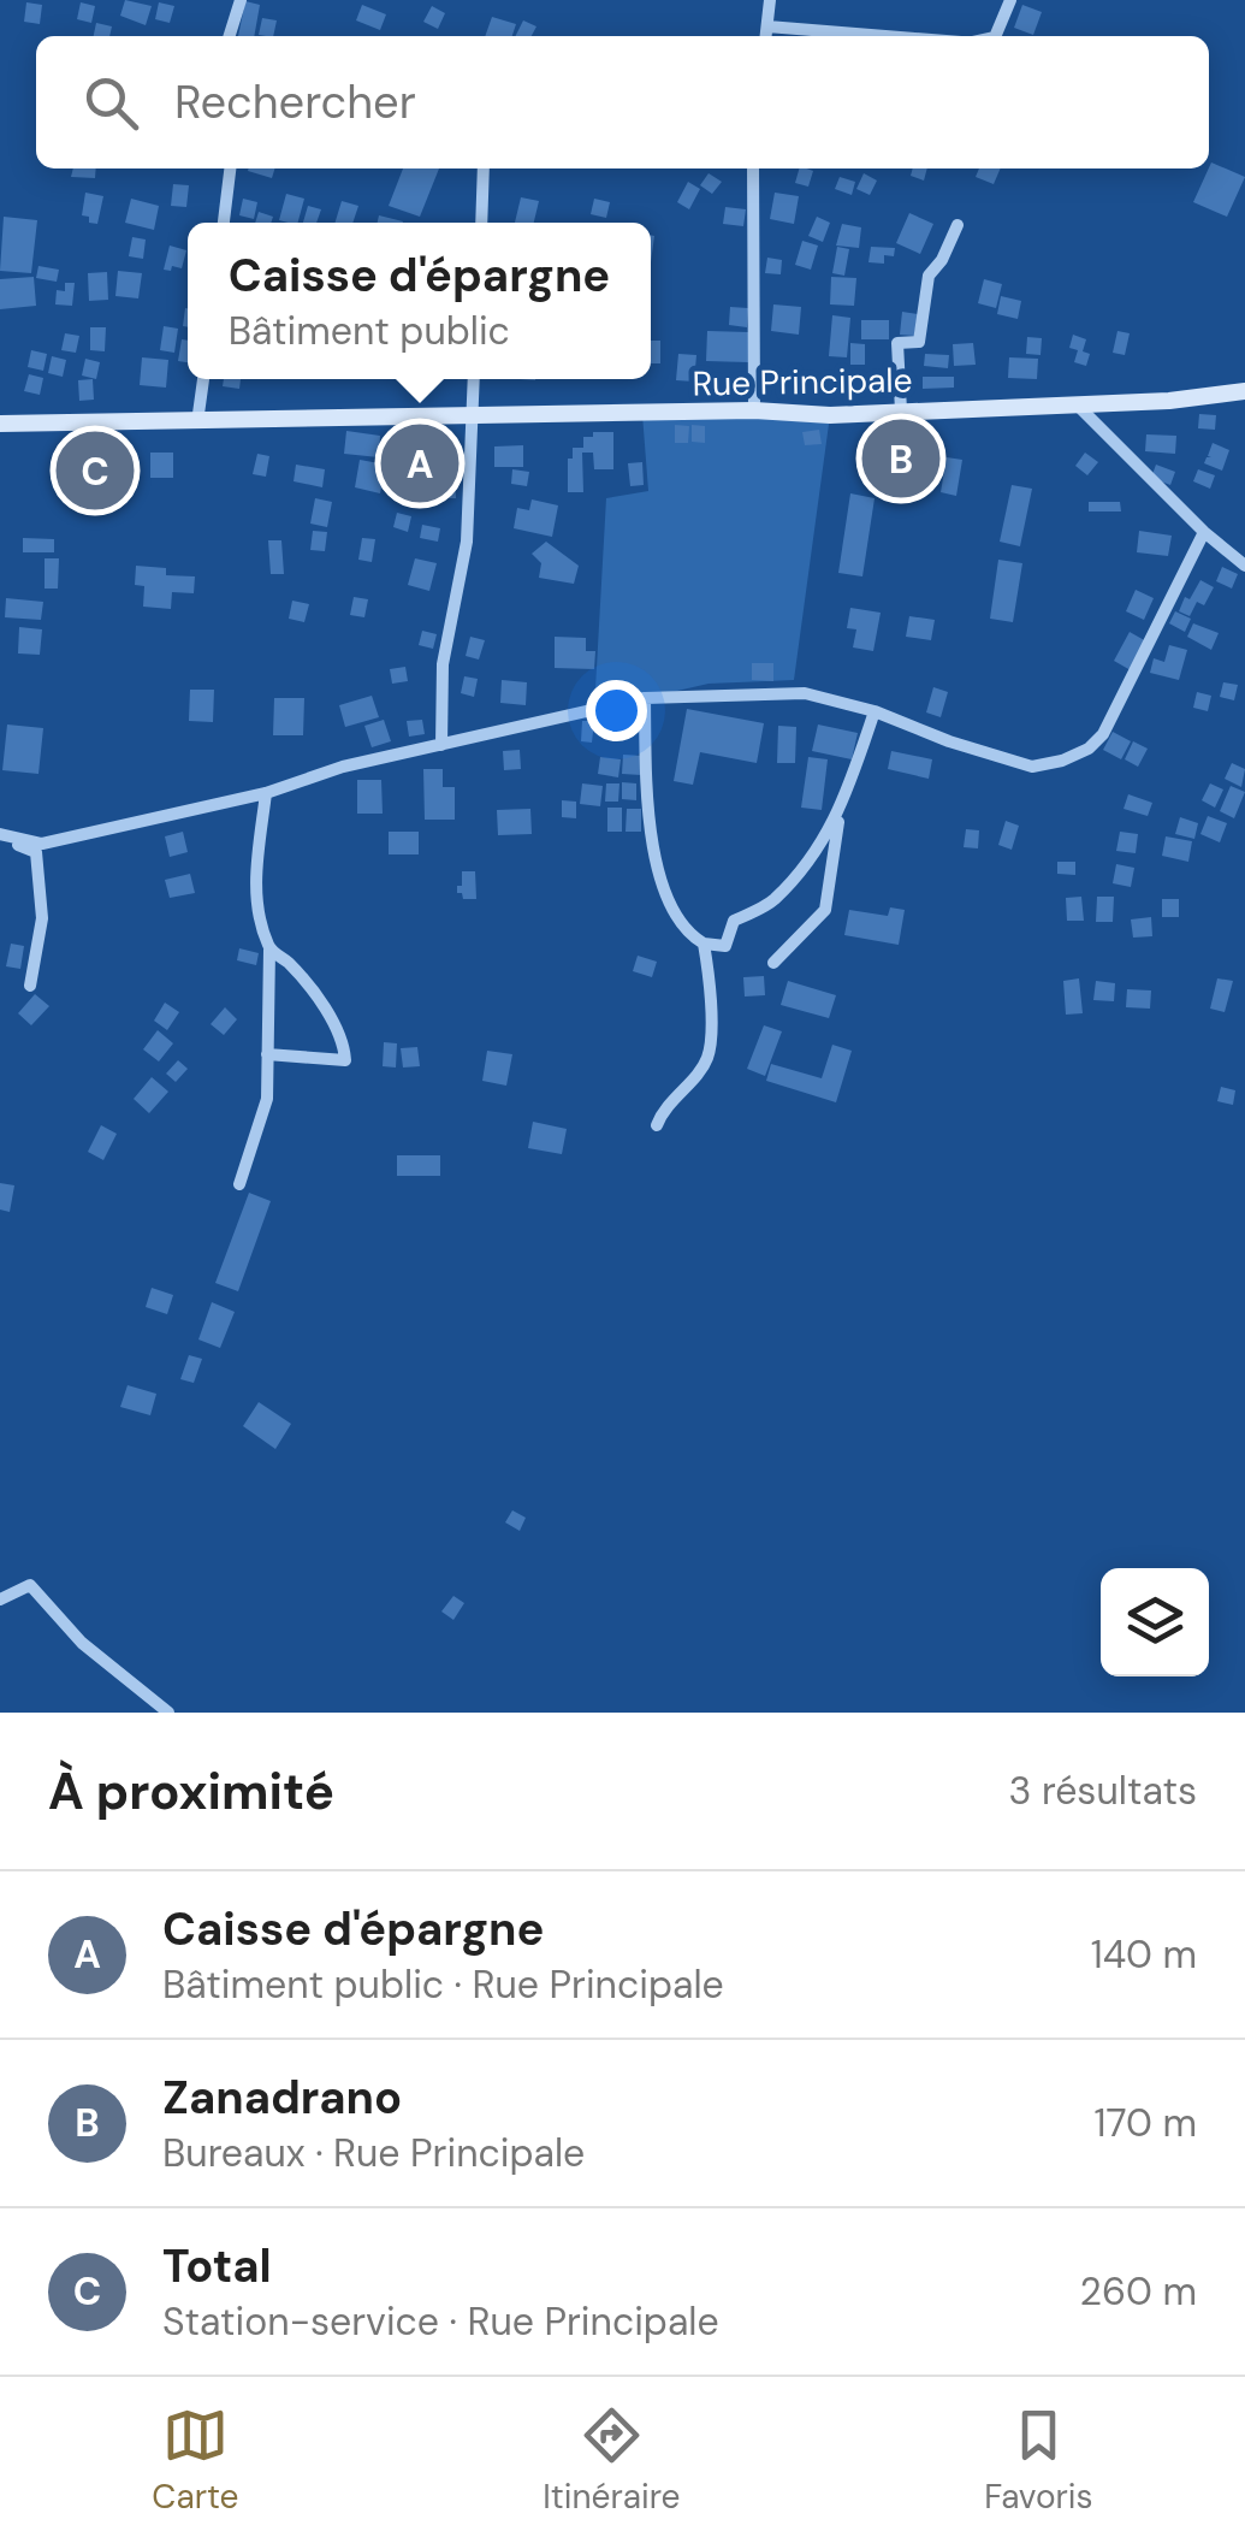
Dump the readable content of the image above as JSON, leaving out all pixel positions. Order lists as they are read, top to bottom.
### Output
{
  "streets": {
    "main road": ["Rue Principale"]
  },
  "page": {
    "search": "Rechercher",
    "popup": ["Caisse d'épargne", "Bâtiment public"],
    "pins": ["B", "A", "C"],
    "heading": ["À proximité", "3 résultats"],
    "list": [
      {
        "mark": "A",
        "name": "Caisse d'épargne",
        "note": "Bâtiment public · Rue Principale",
        "value": "140 m"
      },
      {
        "mark": "B",
        "name": "Zanadrano",
        "note": "Bureaux · Rue Principale",
        "value": "170 m"
      },
      {
        "mark": "C",
        "name": "Total",
        "note": "Station-service · Rue Principale",
        "value": "260 m"
      }
    ],
    "nav": ["Carte", "Itinéraire", "Favoris"]
  }
}
